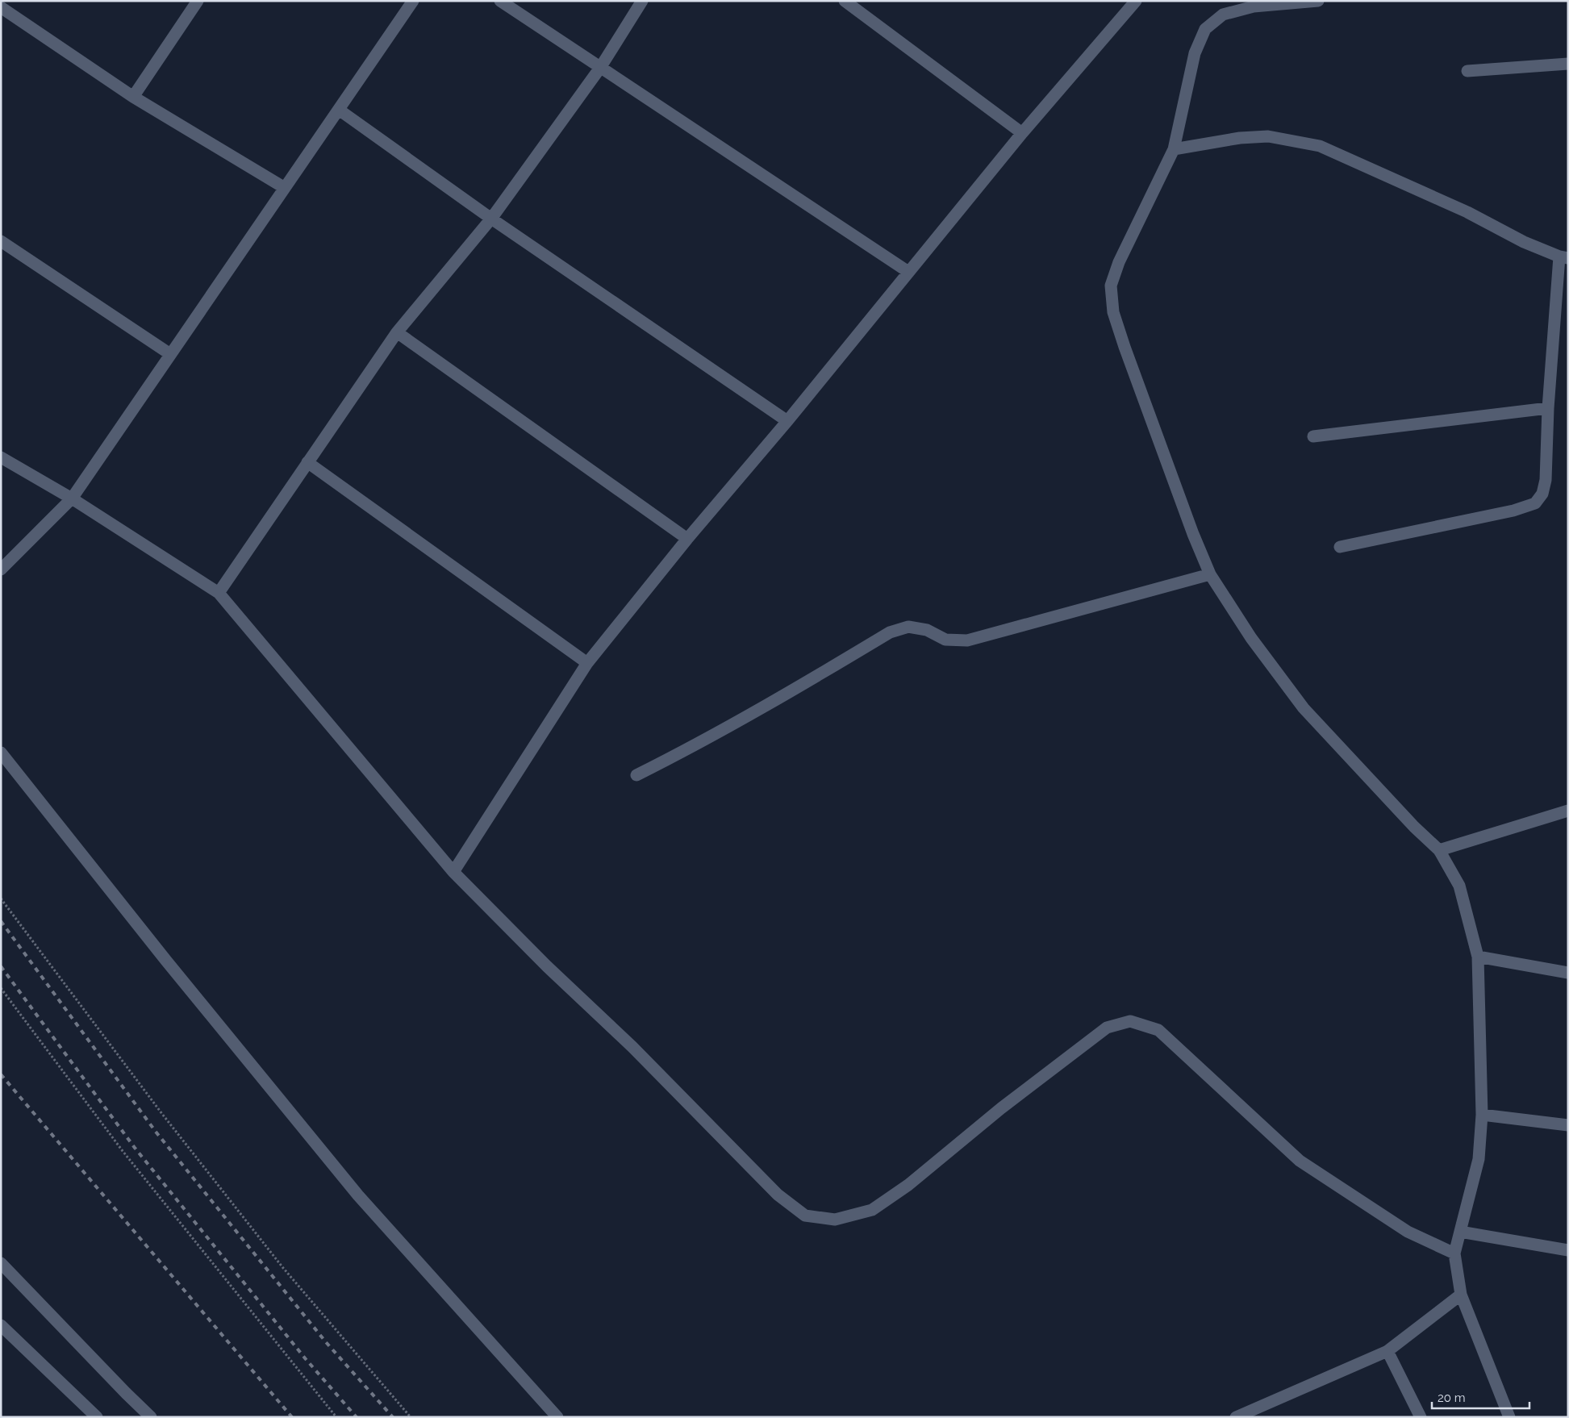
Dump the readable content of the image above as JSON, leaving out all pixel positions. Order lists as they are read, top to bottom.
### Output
{
  "scale_bar": "20 m"
}
